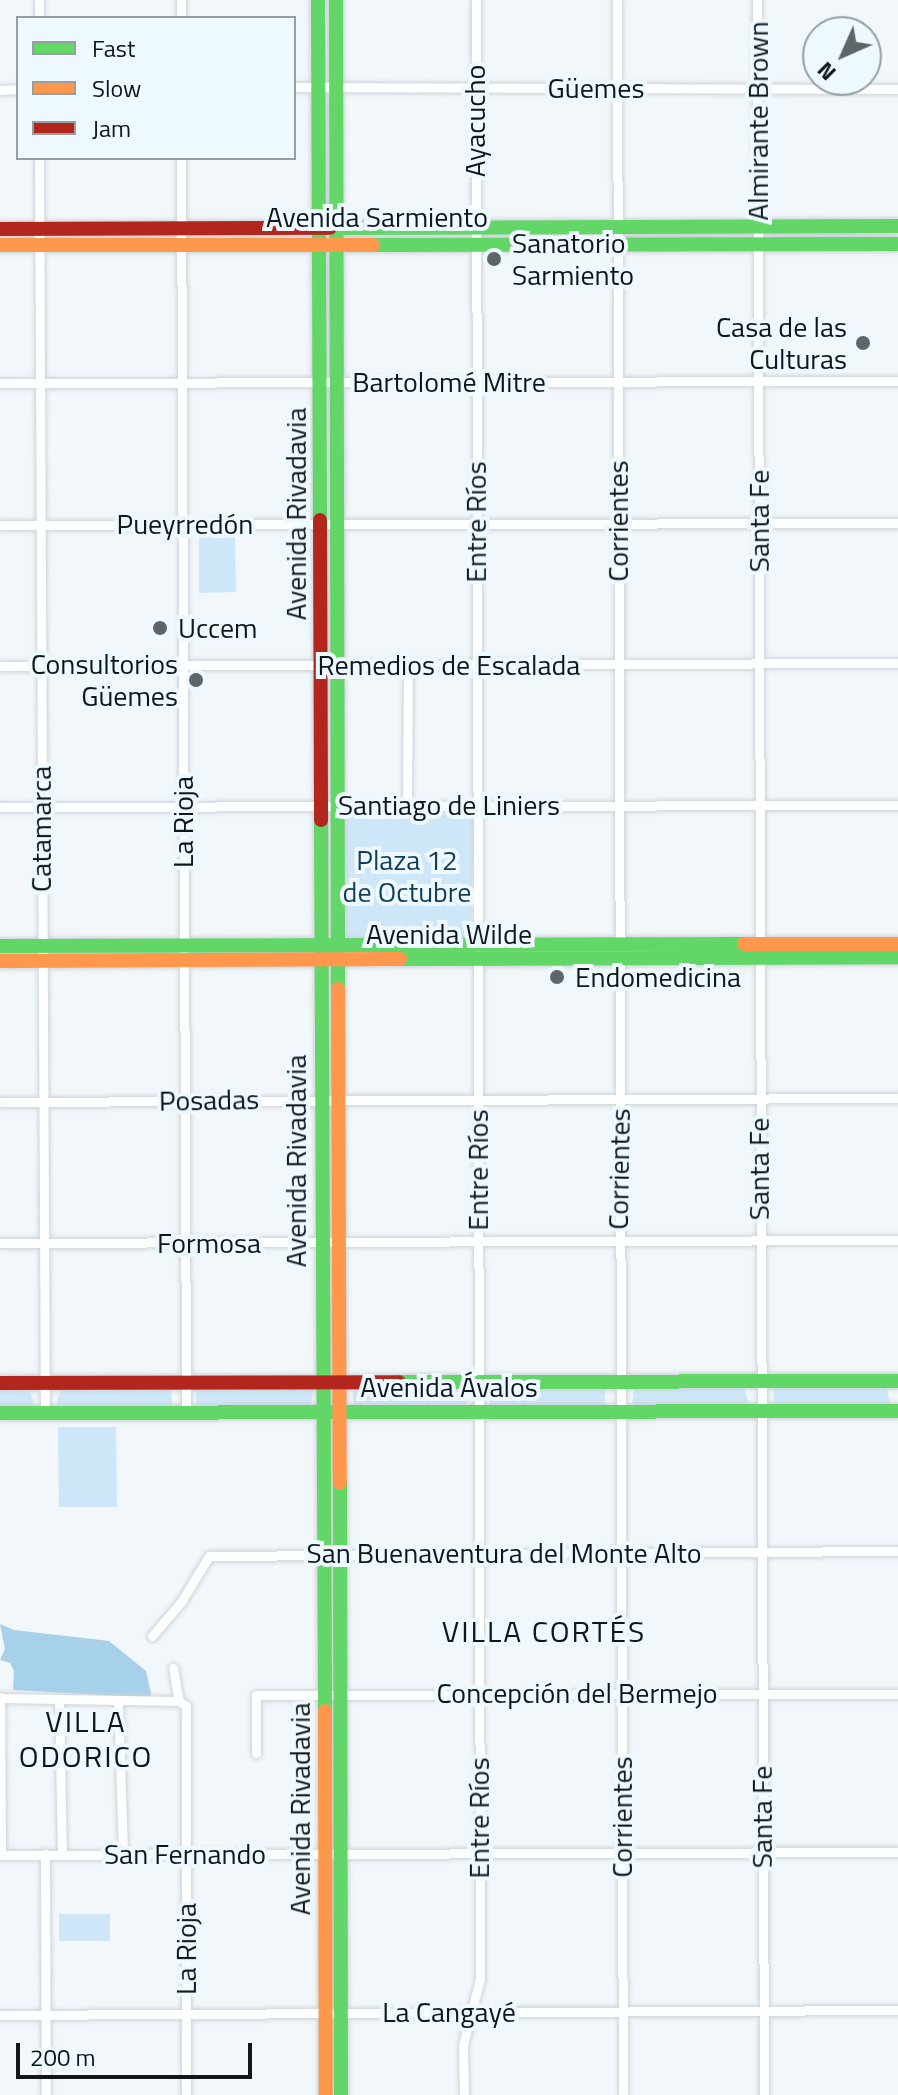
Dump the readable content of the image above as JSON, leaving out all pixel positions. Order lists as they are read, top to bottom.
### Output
{
  "streets": {
    "main road": [
      "Avenida Sarmiento",
      "Avenida Rivadavia",
      "Avenida Wilde",
      "Avenida Ávalos"
    ],
    "street": [
      "Güemes",
      "Ayacucho",
      "Almirante Brown",
      "Bartolomé Mitre",
      "Corrientes",
      "Santa Fe",
      "Entre Ríos",
      "Pueyrredón",
      "Remedios de Escalada",
      "Santiago de Liniers",
      "La Rioja",
      "Catamarca",
      "Posadas",
      "Formosa",
      "San Buenaventura del Monte Alto",
      "Concepción del Bermejo",
      "San Fernando",
      "La Cangayé"
    ]
  },
  "crossings": [
    ["Güemes", "Ayacucho"],
    ["Güemes", "Almirante Brown"],
    ["Güemes", "Avenida Rivadavia"],
    ["Güemes", "Corrientes"],
    ["Ayacucho", "Avenida Sarmiento"],
    ["Ayacucho", "Entre Ríos"],
    ["Almirante Brown", "Avenida Sarmiento"],
    ["Almirante Brown", "Santa Fe"],
    ["Avenida Sarmiento", "Avenida Rivadavia"],
    ["Avenida Sarmiento", "Corrientes"],
    ["Avenida Sarmiento", "Santa Fe"],
    ["Avenida Sarmiento", "Entre Ríos"],
    ["Avenida Sarmiento", "La Rioja"],
    ["Avenida Sarmiento", "Catamarca"],
    ["Bartolomé Mitre", "Avenida Rivadavia"],
    ["Bartolomé Mitre", "Corrientes"],
    ["Bartolomé Mitre", "Santa Fe"],
    ["Bartolomé Mitre", "Entre Ríos"],
    ["Bartolomé Mitre", "La Rioja"],
    ["Bartolomé Mitre", "Catamarca"],
    ["Avenida Rivadavia", "Pueyrredón"],
    ["Avenida Rivadavia", "Remedios de Escalada"],
    ["Avenida Rivadavia", "Santiago de Liniers"],
    ["Avenida Rivadavia", "Avenida Wilde"],
    ["Avenida Rivadavia", "Posadas"],
    ["Avenida Rivadavia", "Formosa"],
    ["Avenida Rivadavia", "Avenida Ávalos"],
    ["Avenida Rivadavia", "San Buenaventura del Monte Alto"],
    ["Avenida Rivadavia", "Concepción del Bermejo"],
    ["Avenida Rivadavia", "San Fernando"],
    ["Avenida Rivadavia", "La Cangayé"],
    ["Corrientes", "Pueyrredón"],
    ["Corrientes", "Remedios de Escalada"],
    ["Corrientes", "Santiago de Liniers"],
    ["Corrientes", "Avenida Wilde"],
    ["Corrientes", "Posadas"],
    ["Corrientes", "Formosa"],
    ["Corrientes", "Avenida Ávalos"],
    ["Corrientes", "San Buenaventura del Monte Alto"],
    ["Corrientes", "Concepción del Bermejo"],
    ["Corrientes", "San Fernando"],
    ["Corrientes", "La Cangayé"],
    ["Santa Fe", "Pueyrredón"],
    ["Santa Fe", "Remedios de Escalada"],
    ["Santa Fe", "Santiago de Liniers"],
    ["Santa Fe", "Avenida Wilde"],
    ["Santa Fe", "Posadas"],
    ["Santa Fe", "Formosa"],
    ["Santa Fe", "Avenida Ávalos"],
    ["Santa Fe", "San Buenaventura del Monte Alto"],
    ["Santa Fe", "Concepción del Bermejo"],
    ["Santa Fe", "San Fernando"],
    ["Santa Fe", "La Cangayé"],
    ["Entre Ríos", "Pueyrredón"],
    ["Entre Ríos", "Remedios de Escalada"],
    ["Entre Ríos", "Santiago de Liniers"],
    ["Entre Ríos", "Avenida Wilde"],
    ["Entre Ríos", "Posadas"],
    ["Entre Ríos", "Formosa"],
    ["Entre Ríos", "Avenida Ávalos"],
    ["Entre Ríos", "San Buenaventura del Monte Alto"],
    ["Entre Ríos", "Concepción del Bermejo"],
    ["Entre Ríos", "San Fernando"],
    ["Entre Ríos", "La Cangayé"],
    ["Pueyrredón", "La Rioja"],
    ["Pueyrredón", "Catamarca"],
    ["Remedios de Escalada", "La Rioja"],
    ["Remedios de Escalada", "Catamarca"],
    ["Santiago de Liniers", "La Rioja"],
    ["Santiago de Liniers", "Catamarca"],
    ["La Rioja", "Avenida Wilde"],
    ["La Rioja", "Posadas"],
    ["La Rioja", "Formosa"],
    ["La Rioja", "Avenida Ávalos"],
    ["La Rioja", "San Fernando"],
    ["La Rioja", "La Cangayé"],
    ["Catamarca", "Avenida Wilde"],
    ["Catamarca", "Posadas"],
    ["Catamarca", "Formosa"],
    ["Catamarca", "Avenida Ávalos"]
  ],
  "districts": ["VILLA CORTÉS", "VILLA ODORICO"],
  "parks": ["Plaza 12 de Octubre"],
  "places": [
    "Sanatorio Sarmiento",
    "Casa de las Culturas",
    "Uccem",
    "Consultorios Güemes",
    "Endomedicina"
  ],
  "legend": ["Fast", "Slow", "Jam"],
  "scale_bar": "200 m",
  "north": "bottom left"
}
